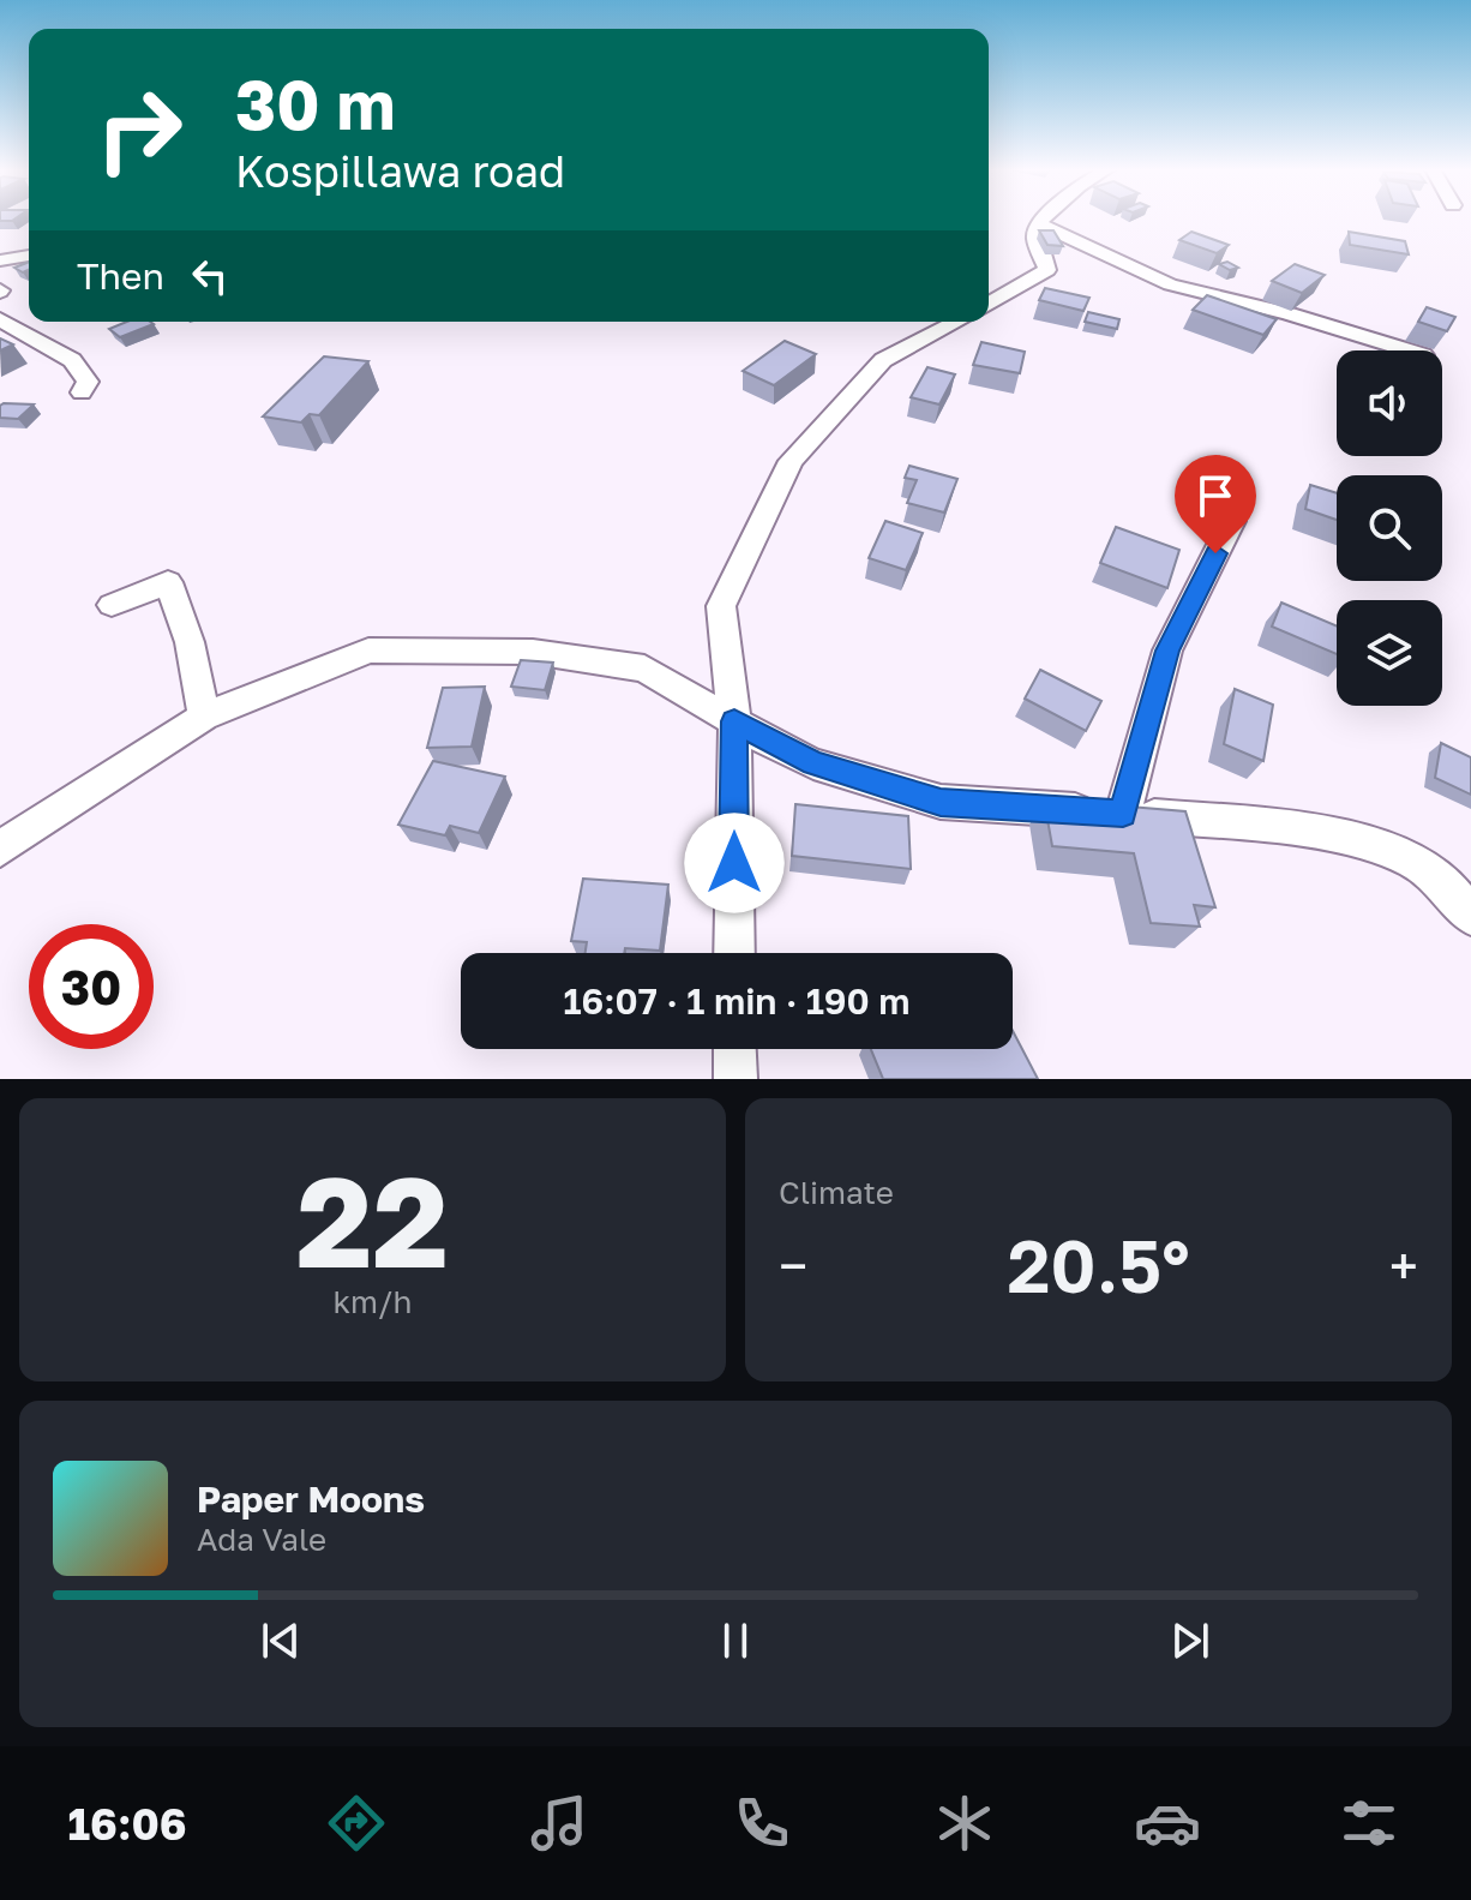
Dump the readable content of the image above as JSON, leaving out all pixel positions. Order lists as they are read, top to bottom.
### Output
{
  "page": {
    "turn": ["30 m", "Kospillawa road"],
    "then": "Then",
    "limit": "30",
    "trip": "16:07 · 1 min · 190 m",
    "tile": [
      ["22", "km/h"],
      "Climate"
    ],
    "heat": ["−", "20.5°", "+"],
    "song": ["Paper Moons", "Ada Vale"],
    "tabs": "16:06"
  }
}
